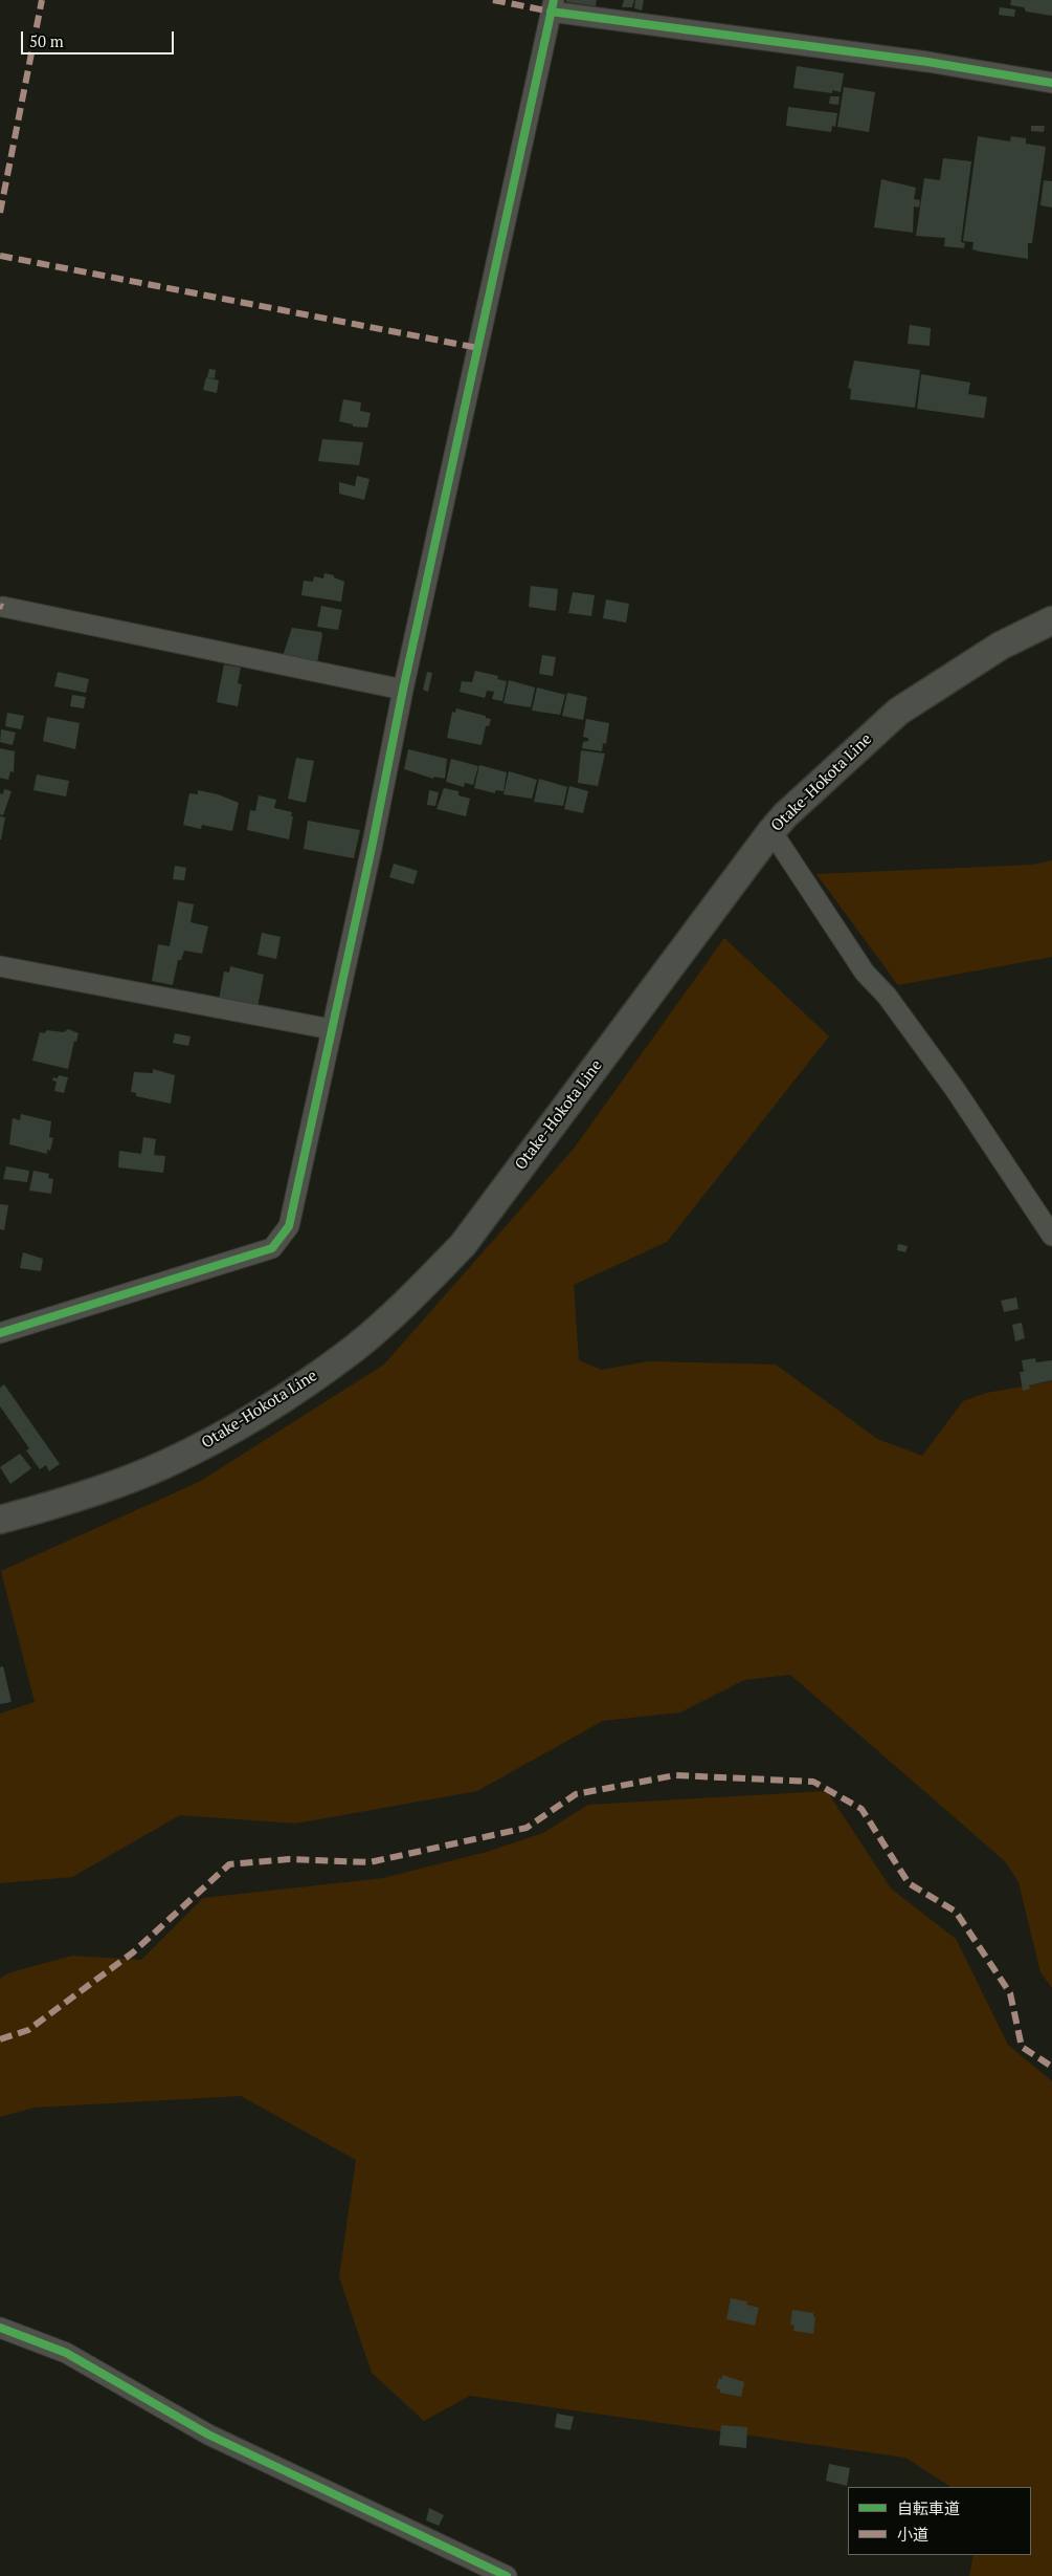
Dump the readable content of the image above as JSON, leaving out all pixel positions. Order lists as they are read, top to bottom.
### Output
{
  "streets": {
    "main road": ["Otake-Hokota Line"]
  },
  "legend": ["自転車道", "小道"],
  "scale_bar": "50 m"
}
